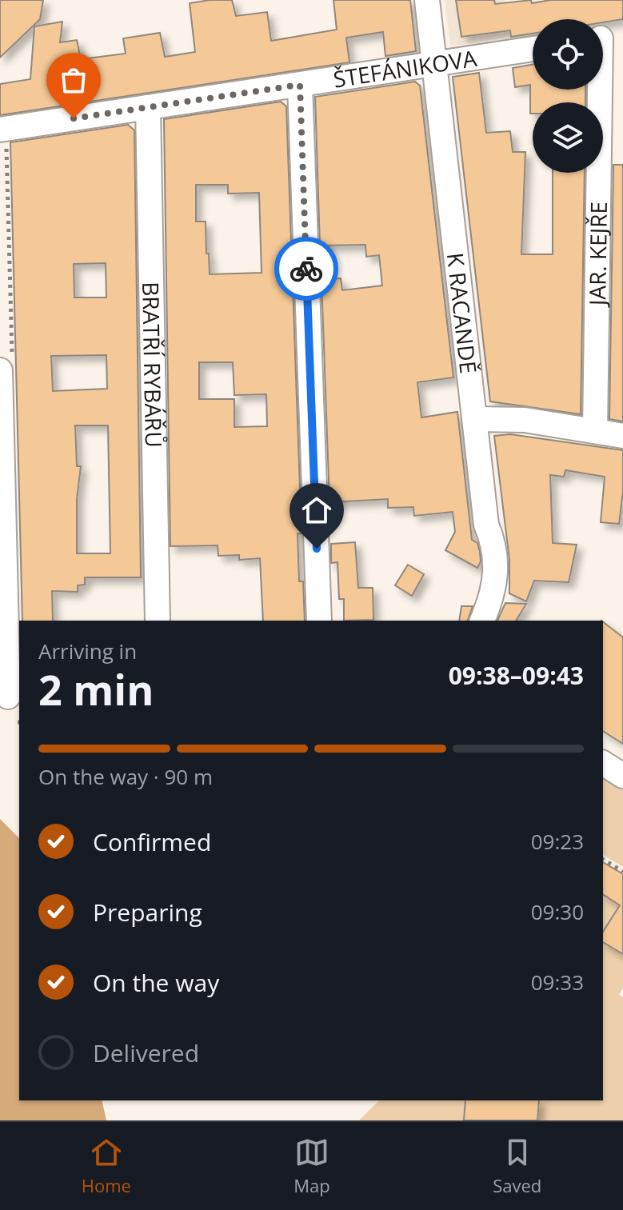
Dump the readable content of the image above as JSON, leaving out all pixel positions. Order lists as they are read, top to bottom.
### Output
{
  "streets": {
    "street": [
      "ŠTEFÁNIKOVA",
      "JAR. KEJŘE",
      "K RACANDĚ",
      "BRATŘÍ RYBÁŘŮ"
    ]
  },
  "crossings": [
    ["ŠTEFÁNIKOVA", "K RACANDĚ"],
    ["ŠTEFÁNIKOVA", "BRATŘÍ RYBÁŘŮ"]
  ],
  "page": {
    "heading": ["2 min", "Arriving in", "09:38–09:43"],
    "bar": "On the way · 90 m",
    "list": [
      ["Confirmed", "09:23"],
      ["Preparing", "09:30"],
      ["On the way", "09:33"],
      "Delivered"
    ],
    "tabs": ["Home", "Map", "Saved"]
  }
}
